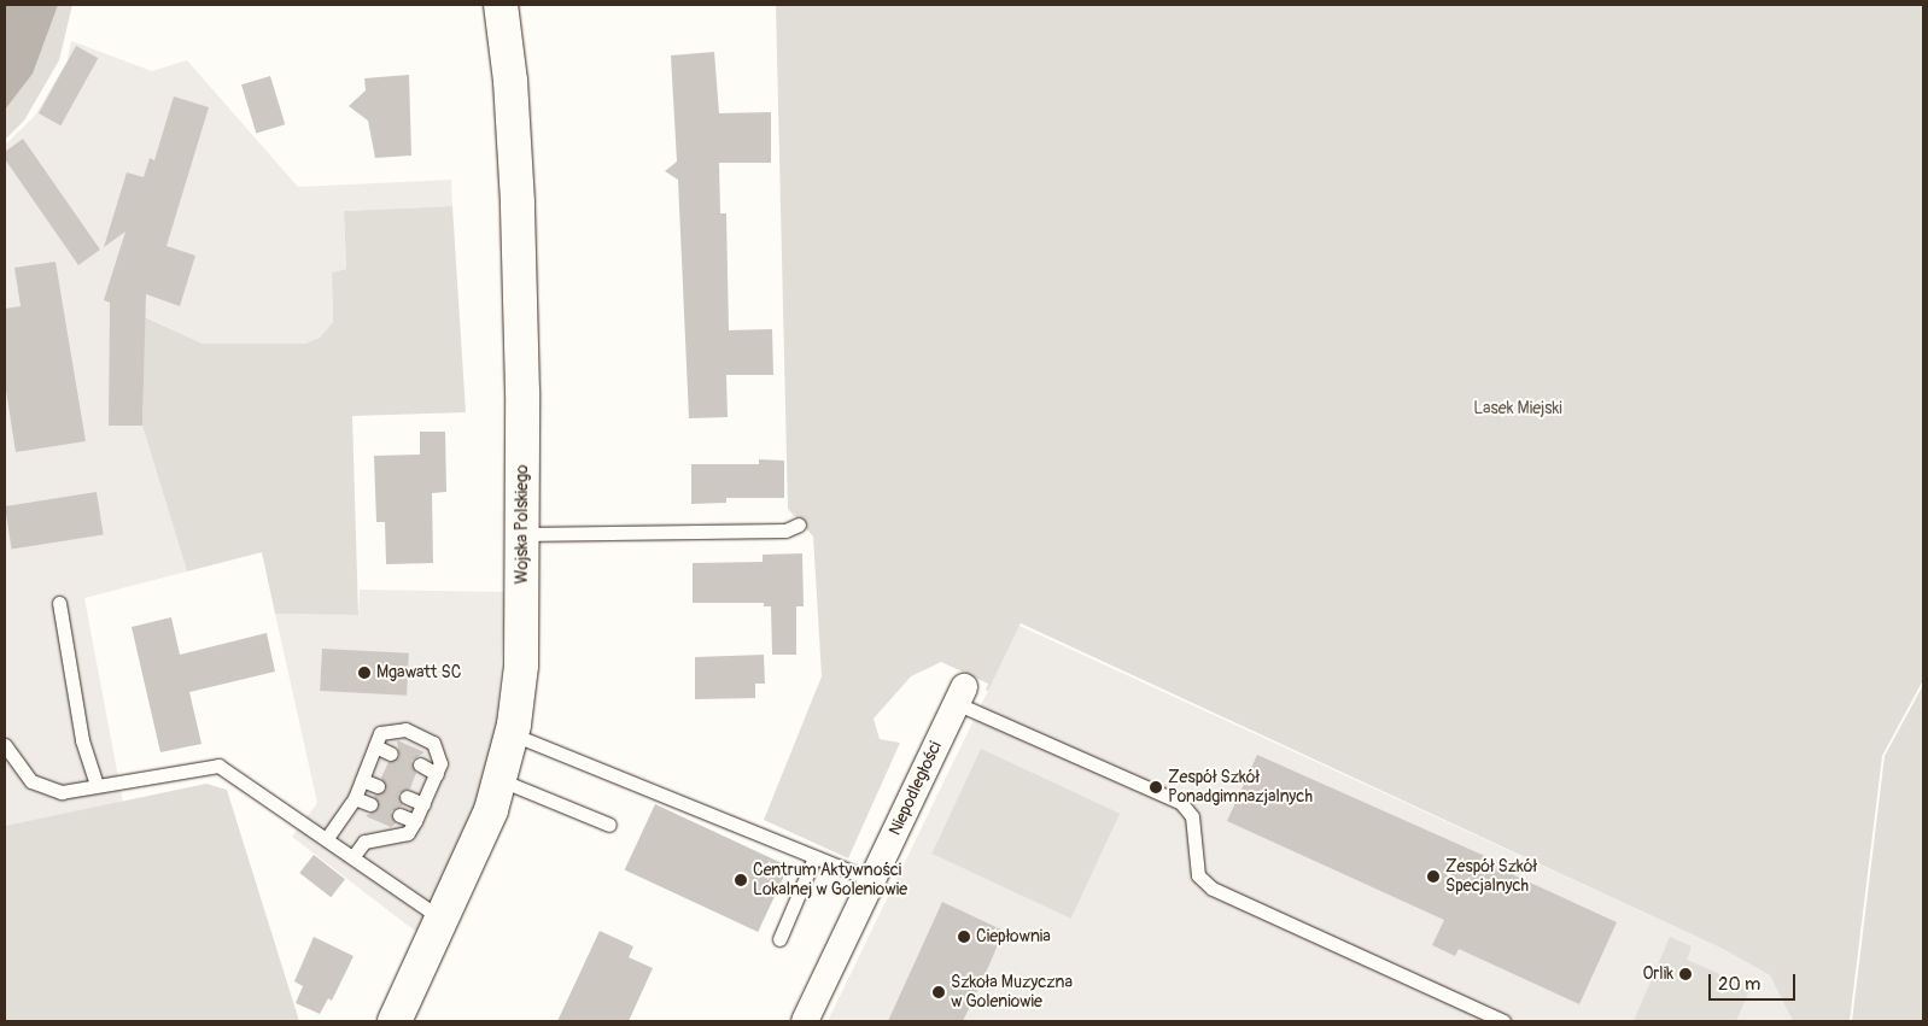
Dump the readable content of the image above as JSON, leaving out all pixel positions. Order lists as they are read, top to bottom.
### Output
{
  "streets": {
    "street": ["Wojska Polskiego", "Niepodległości"]
  },
  "parks": ["Lasek Miejski"],
  "places": [
    "Mgawatt SC",
    "Zespół Szkół Ponadgimnazjalnych",
    "Zespół Szkół Specjalnych",
    "Centrum Aktywności Lokalnej w Goleniowie",
    "Ciepłownia",
    "Orlik",
    "Szkoła Muzyczna w Goleniowie"
  ],
  "scale_bar": "20 m"
}
